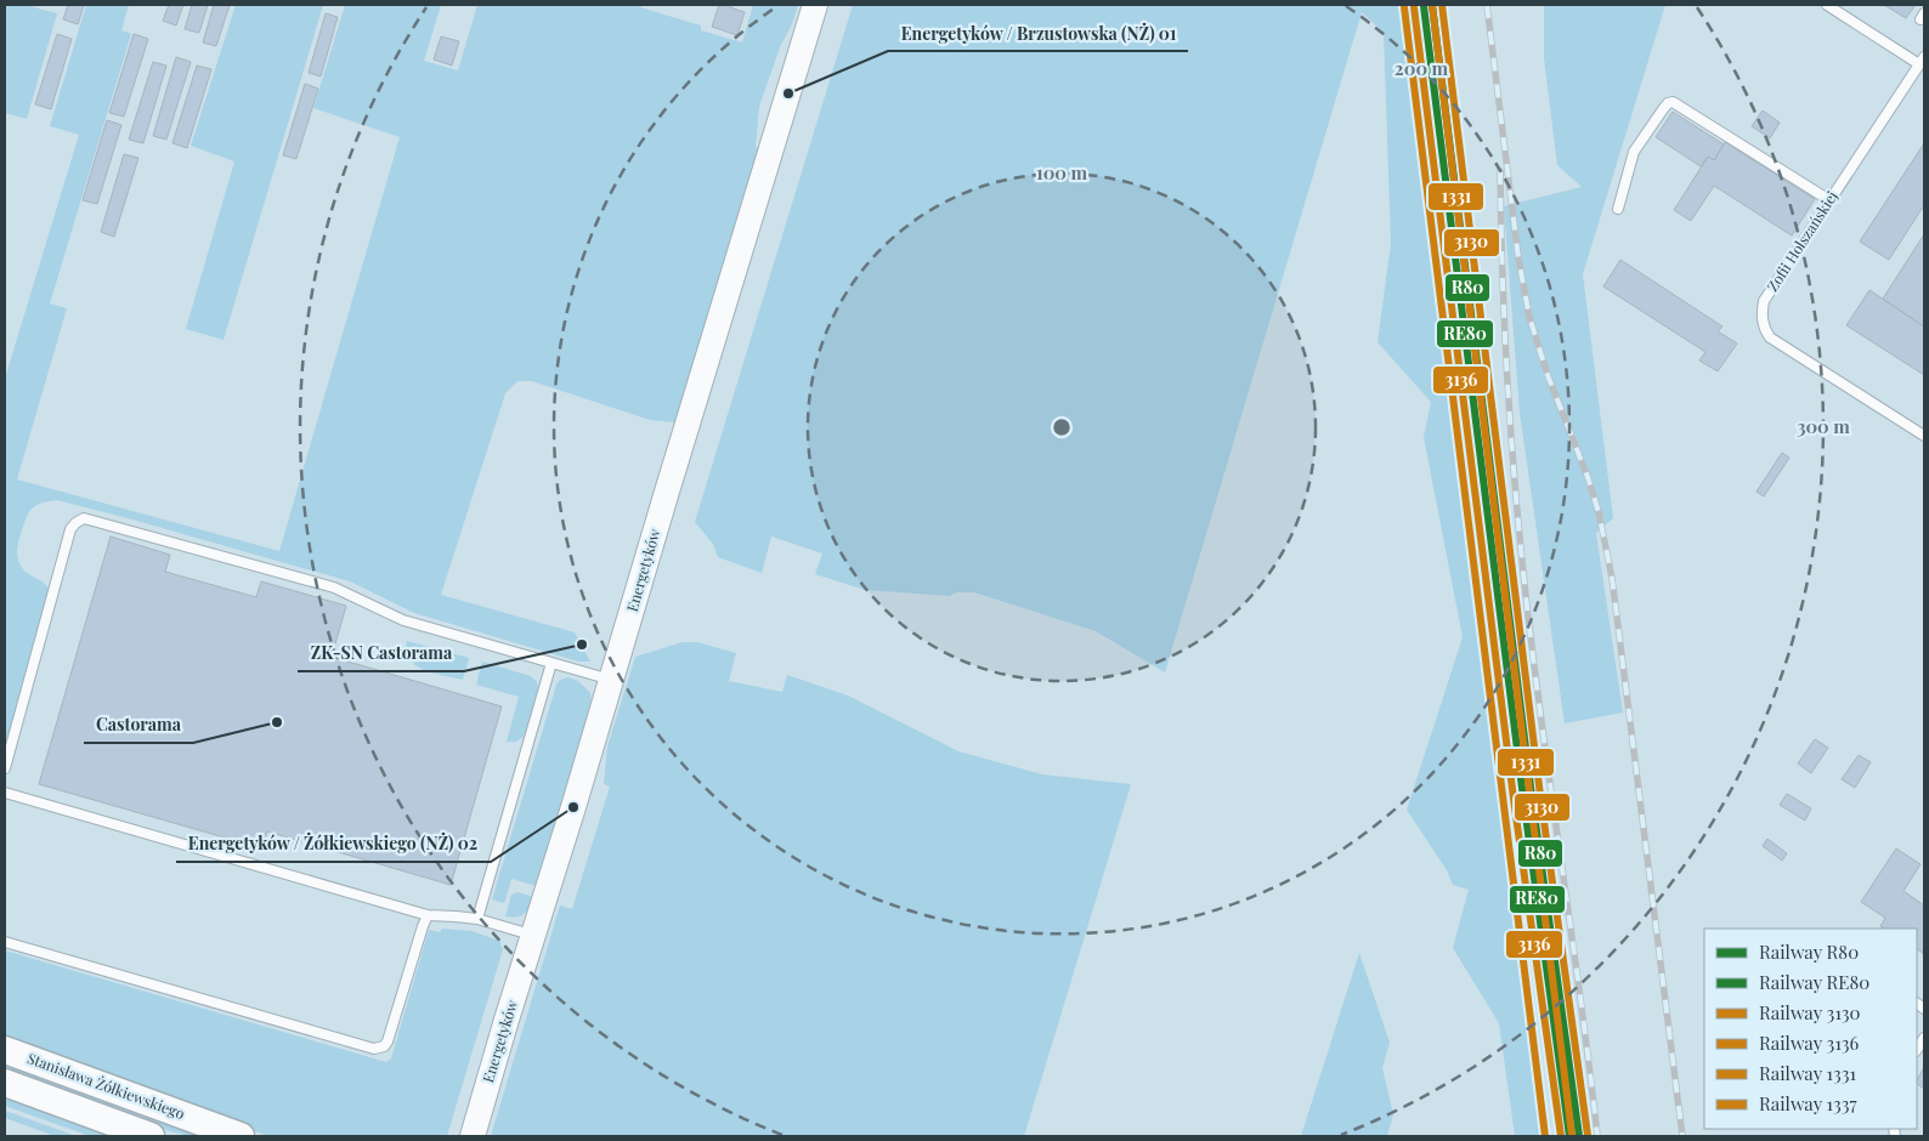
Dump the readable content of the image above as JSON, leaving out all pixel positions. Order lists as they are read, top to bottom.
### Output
{
  "streets": {
    "main road": ["Energetyków", "Stanisława Żółkiewskiego"],
    "lane": ["Zofii Holszańskiej"]
  },
  "places": [
    "Energetyków / Brzustowska (NŻ) 01",
    "ZK-SN Castorama",
    "Castorama",
    "Energetyków / Żółkiewskiego (NŻ) 02"
  ],
  "lines": [
    "rail line R80",
    "rail line 3130",
    "rail line 1331",
    "rail line RE80",
    "rail line 3136",
    "rail line 1337"
  ],
  "legend": [
    "Railway R80",
    "Railway RE80",
    "Railway 3130",
    "Railway 3136",
    "Railway 1331",
    "Railway 1337"
  ],
  "rings": ["200 m", "100 m", "300 m"]
}
